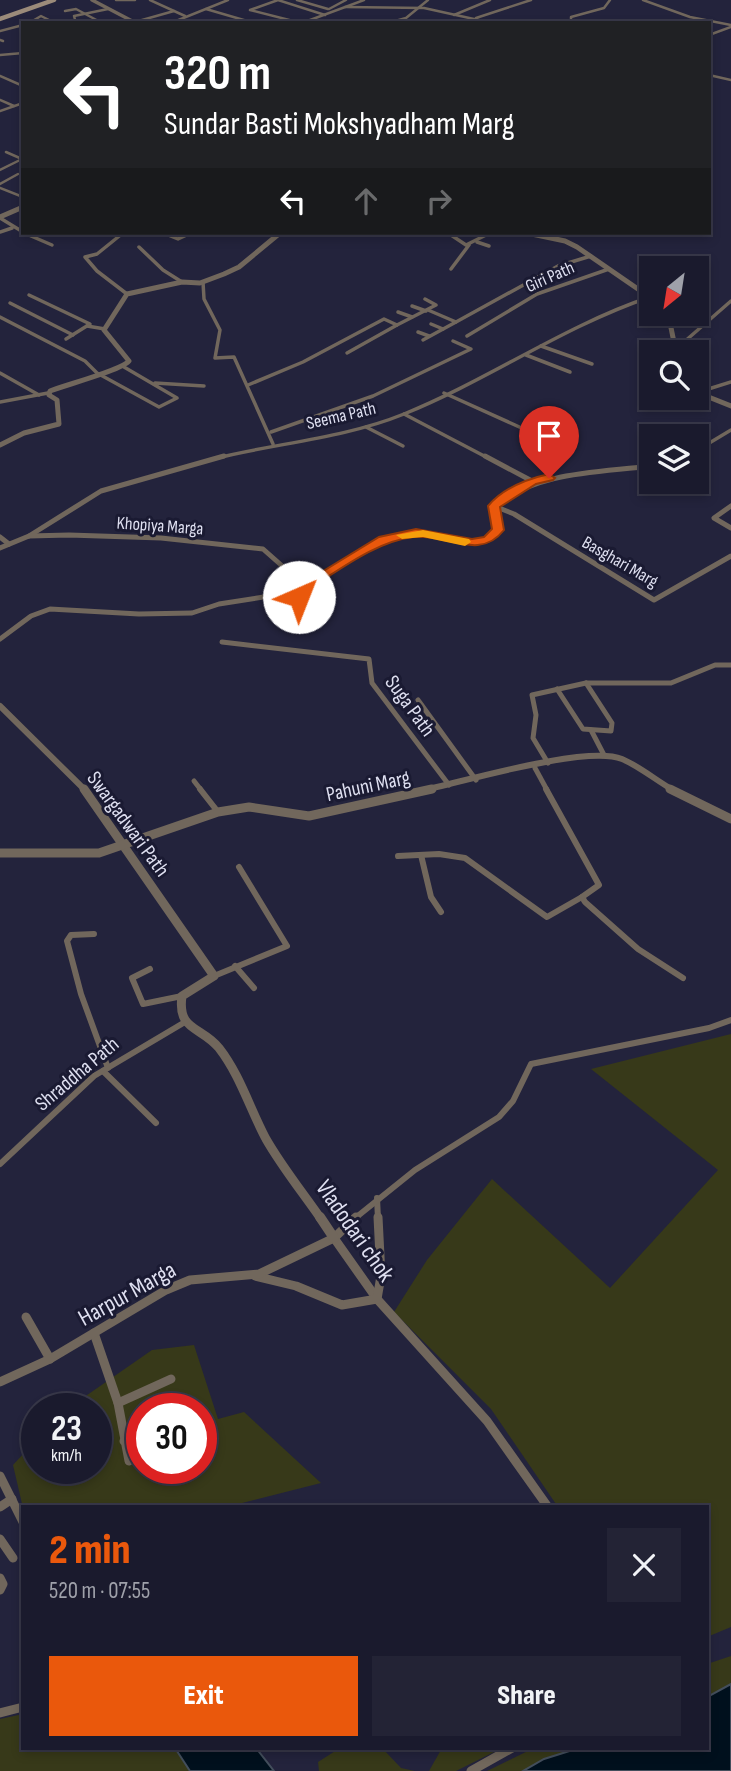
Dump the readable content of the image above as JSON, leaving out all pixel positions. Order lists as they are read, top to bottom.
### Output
{
  "streets": {
    "street": [
      "Giri Path",
      "Seema Path",
      "Khopiya Marga",
      "Basghari Marg",
      "Suga Path",
      "Pahuni Marg",
      "Swargadwari Path",
      "Shraddha Path",
      "Vladodari chok",
      "Harpur Marga"
    ]
  },
  "crossings": [
    ["Seema Path", "Khopiya Marga"],
    ["Suga Path", "Pahuni Marg"],
    ["Pahuni Marg", "Swargadwari Path"],
    ["Shraddha Path", "Vladodari chok"],
    ["Vladodari chok", "Harpur Marga"]
  ],
  "north": "bottom left",
  "page": {
    "turn": ["320 m", "Sundar Basti Mokshyadham Marg"],
    "speed": "23 km/h",
    "limit": "30",
    "heading": ["2 min", "520 m · 07:55"],
    "buttons": ["Exit", "Share"]
  }
}
